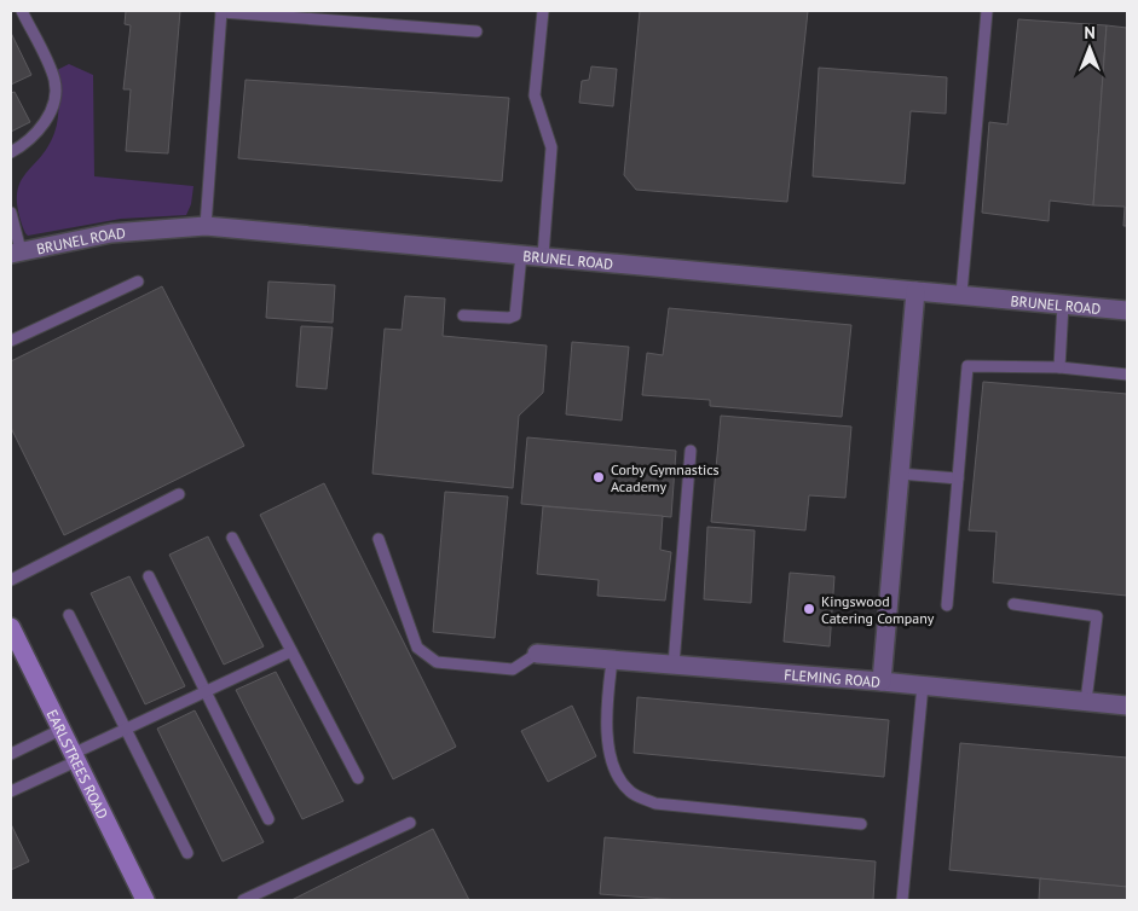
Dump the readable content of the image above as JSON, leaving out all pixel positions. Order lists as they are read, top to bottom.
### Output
{
  "streets": {
    "street": ["BRUNEL ROAD", "FLEMING ROAD", "EARLSTREES ROAD"]
  },
  "places": ["Corby Gymnastics Academy", "Kingswood Catering Company"],
  "north": "top"
}
